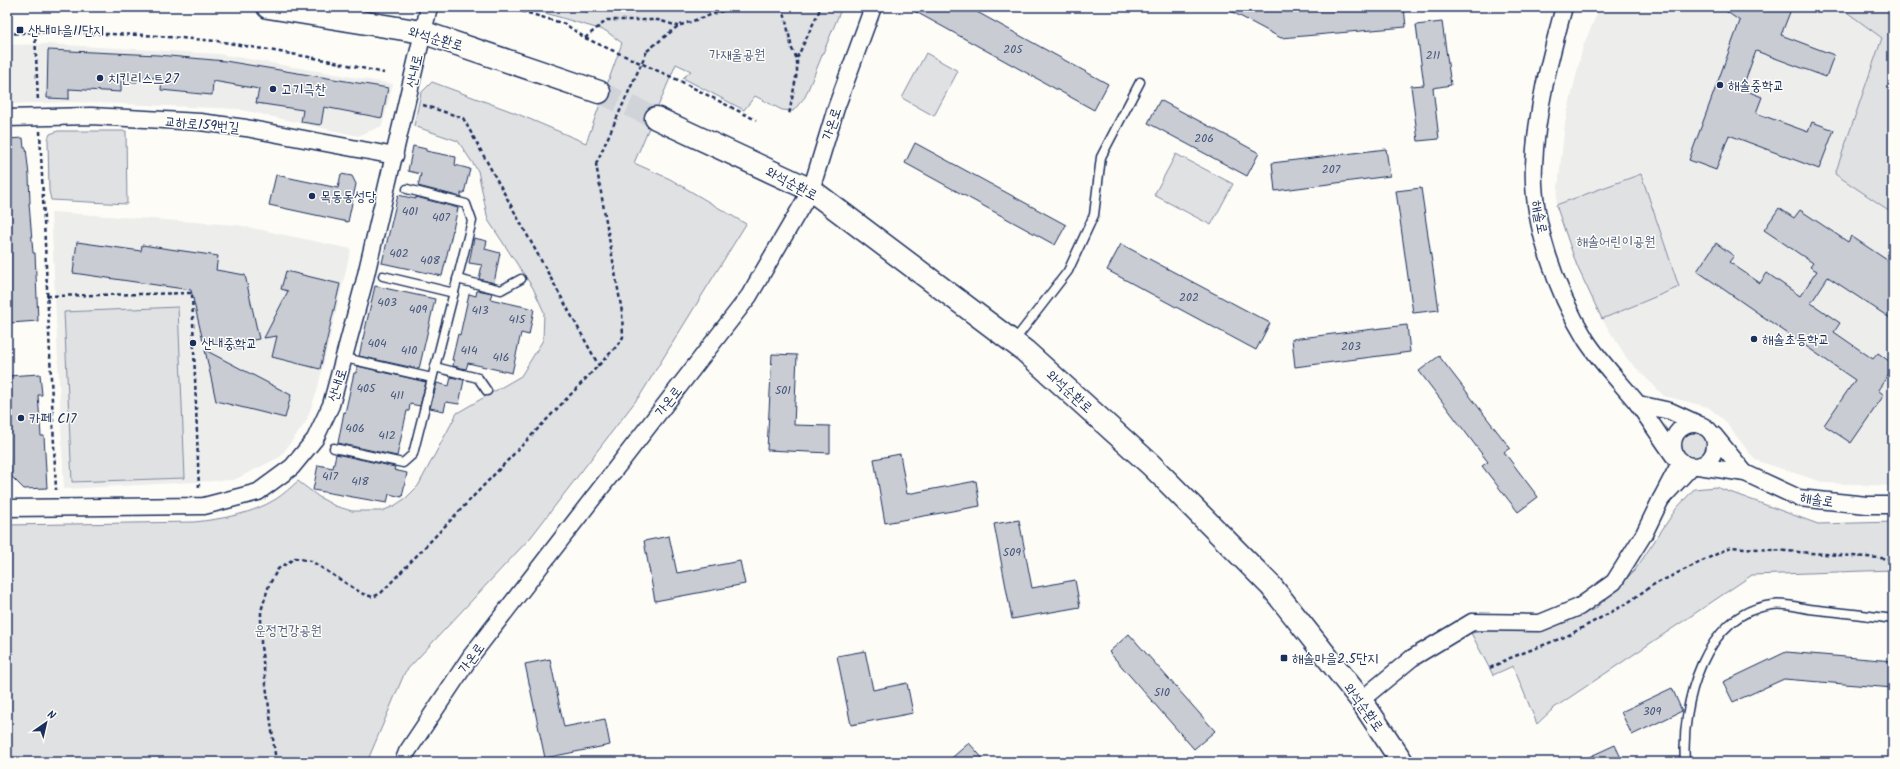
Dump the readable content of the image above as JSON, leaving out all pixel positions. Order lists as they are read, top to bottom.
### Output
{
  "streets": {
    "street": [
      "와석순환로",
      "산내로",
      "교하로159번길",
      "가온로",
      "해솔로"
    ]
  },
  "crossings": [
    ["와석순환로", "산내로"],
    ["와석순환로", "가온로"],
    ["산내로", "교하로159번길"]
  ],
  "parks": ["가재울공원", "해솔어린이공원", "운정건강공원"],
  "places": {
    "transit": ["산내마을11단지", "해솔마을2.5단지"],
    "other": [
      "치킨리스트27",
      "해솔중학교",
      "고기극찬",
      "목동동성당",
      "해솔초등학교",
      "산내중학교",
      "카페 C17"
    ]
  },
  "house_numbers": [
    "205",
    "211",
    "206",
    "207",
    "401",
    "407",
    "402",
    "408",
    "202",
    "403",
    "409",
    "413",
    "415",
    "404",
    "203",
    "410",
    "414",
    "416",
    "405",
    "501",
    "411",
    "406",
    "412",
    "417",
    "418",
    "509",
    "510",
    "309"
  ],
  "north": "top right"
}
